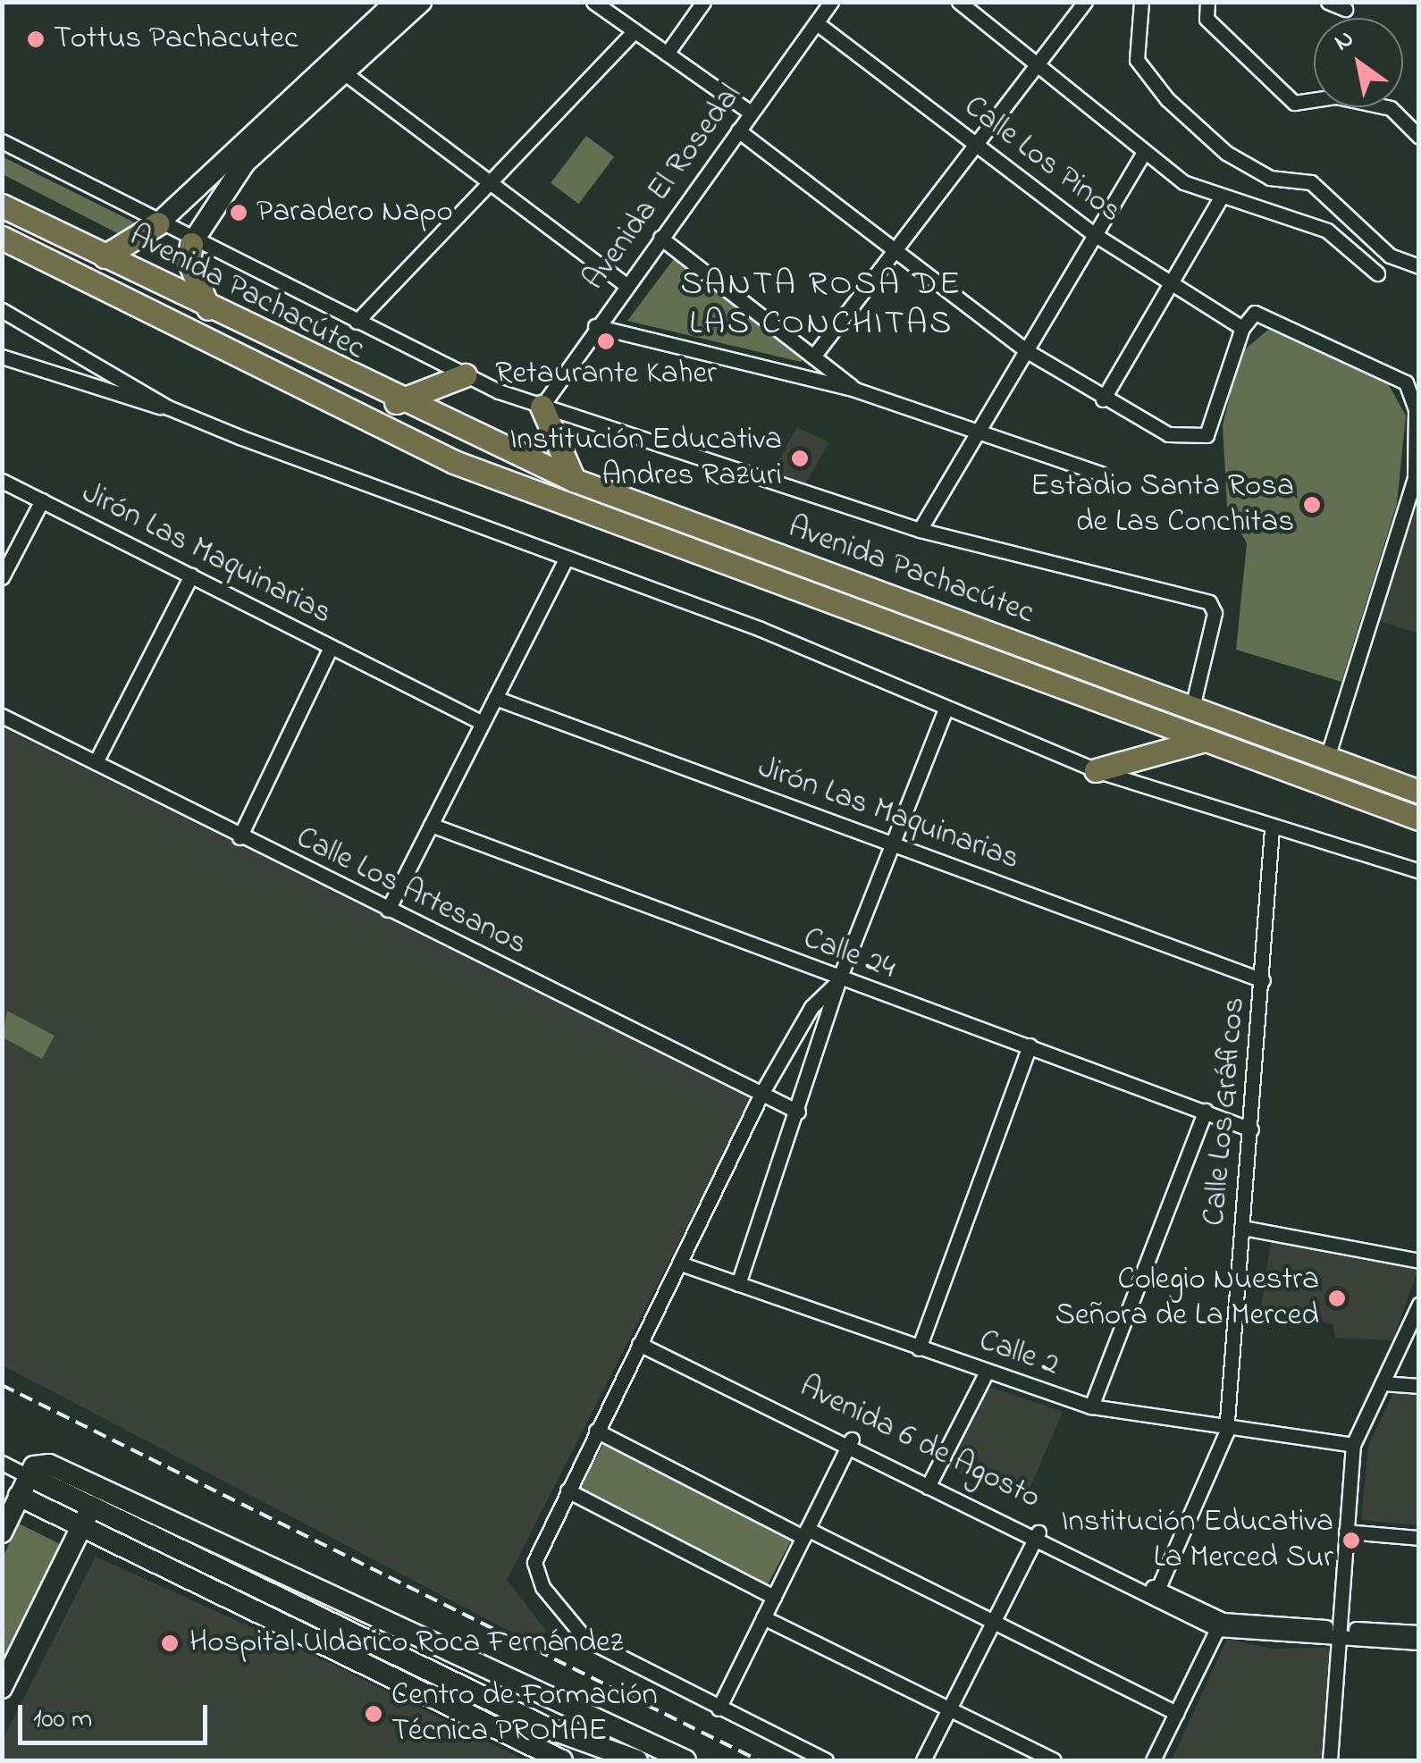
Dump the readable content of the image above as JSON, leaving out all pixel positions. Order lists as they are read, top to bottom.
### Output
{
  "streets": {
    "main road": ["Avenida Pachacútec"],
    "street": [
      "Calle Los Pinos",
      "Avenida El Rosedal",
      "Jirón Las Maquinarias",
      "Calle Los Artesanos",
      "Calle 24",
      "Calle Los Gráficos",
      "Calle 2",
      "Avenida 6 de Agosto"
    ]
  },
  "crossings": [
    ["Calle Los Pinos", "Avenida El Rosedal"],
    ["Avenida El Rosedal", "Avenida Pachacútec"],
    ["Jirón Las Maquinarias", "Calle Los Gráficos"],
    ["Calle 24", "Calle Los Gráficos"],
    ["Calle Los Gráficos", "Calle 2"],
    ["Calle Los Gráficos", "Avenida 6 de Agosto"]
  ],
  "districts": ["SANTA ROSA DE LAS CONCHITAS"],
  "places": [
    "Tottus Pachacutec",
    "Paradero Napo",
    "Retaurante Kaher",
    "Institución Educativa Andres Razuri",
    "Estadio Santa Rosa de Las Conchitas",
    "Colegio Nuestra Señora de La Merced",
    "Institución Educativa La Merced Sur",
    "Hospital Uldarico Roca Fernández",
    "Centro de Formación Técnica PROMAE"
  ],
  "scale_bar": "100 m",
  "north": "top left"
}
